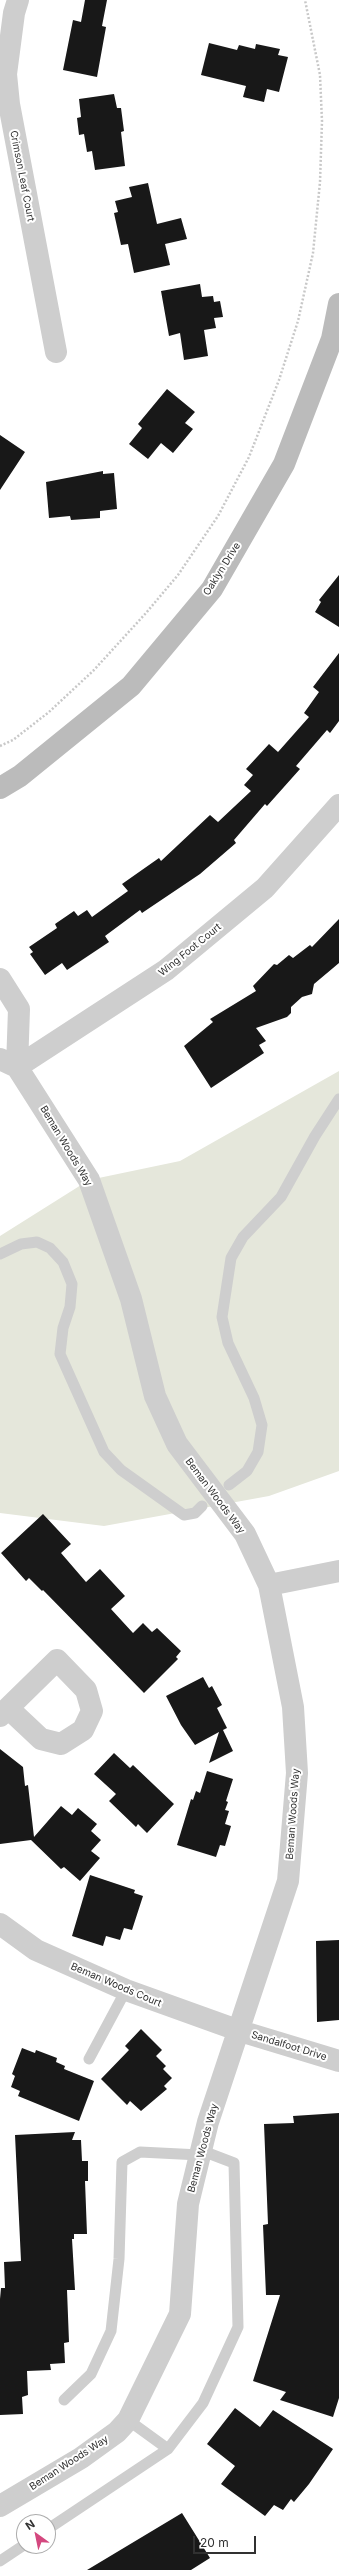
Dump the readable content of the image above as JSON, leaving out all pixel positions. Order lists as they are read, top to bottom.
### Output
{
  "streets": {
    "street": [
      "Crimson Leaf Court",
      "Oaklyn Drive",
      "Wing Foot Court",
      "Beman Woods Way",
      "Beman Woods Court",
      "Sandalfoot Drive"
    ]
  },
  "crossings": [
    ["Wing Foot Court", "Beman Woods Way"],
    ["Beman Woods Way", "Beman Woods Court"],
    ["Beman Woods Way", "Sandalfoot Drive"],
    ["Beman Woods Court", "Sandalfoot Drive"]
  ],
  "scale_bar": "20 m",
  "north": "top left"
}
